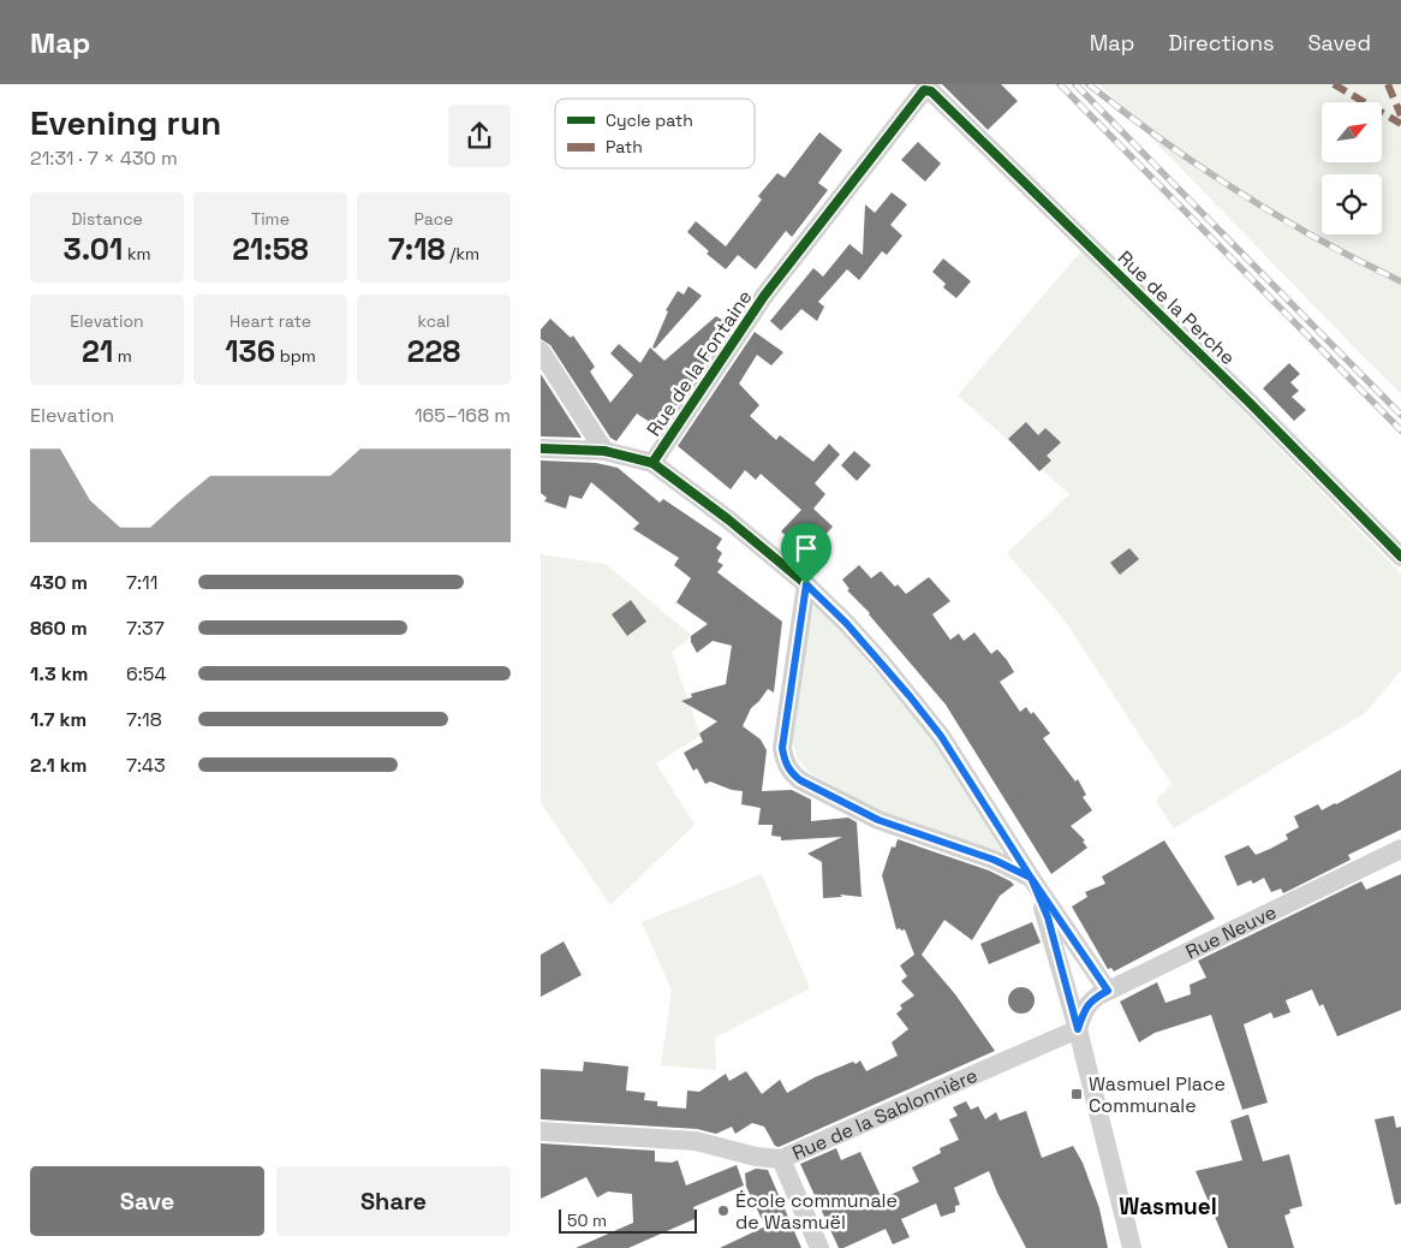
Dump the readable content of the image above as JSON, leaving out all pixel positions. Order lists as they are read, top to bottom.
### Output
{
  "streets": {
    "street": [
      "Rue de la Perche",
      "Rue de la Fontaine",
      "Rue Neuve",
      "Rue de la Sablonnière"
    ]
  },
  "crossings": [
    ["Rue de la Perche", "Rue de la Fontaine"],
    ["Rue Neuve", "Rue de la Sablonnière"]
  ],
  "districts": ["Wasmuel"],
  "places": {
    "transit": ["Wasmuel Place Communale"],
    "other": ["École communale de Wasmuël"]
  },
  "legend": ["Cycle path", "Path"],
  "scale_bar": "50 m",
  "north": "top right",
  "page": {
    "header": "Map",
    "nav": ["Map", "Directions", "Saved"],
    "heading": ["Evening run", "21:31 · 7 × 430 m"],
    "stats": [
      ["Distance", "3.01 km"],
      ["Time", "21:58"],
      ["Pace", "7:18 /km"],
      ["Elevation", "21 m"],
      ["Heart rate", "136 bpm"],
      ["kcal", "228"]
    ],
    "chart": ["Elevation", "165–168 m"],
    "list": [
      {
        "name": "430 m",
        "note": "7:11"
      },
      {
        "name": "860 m",
        "note": "7:37"
      },
      {
        "name": "1.3 km",
        "note": "6:54"
      },
      {
        "name": "1.7 km",
        "note": "7:18"
      },
      {
        "name": "2.1 km",
        "note": "7:43"
      }
    ],
    "buttons": ["Save", "Share"],
    "scale": "50 m"
  }
}
